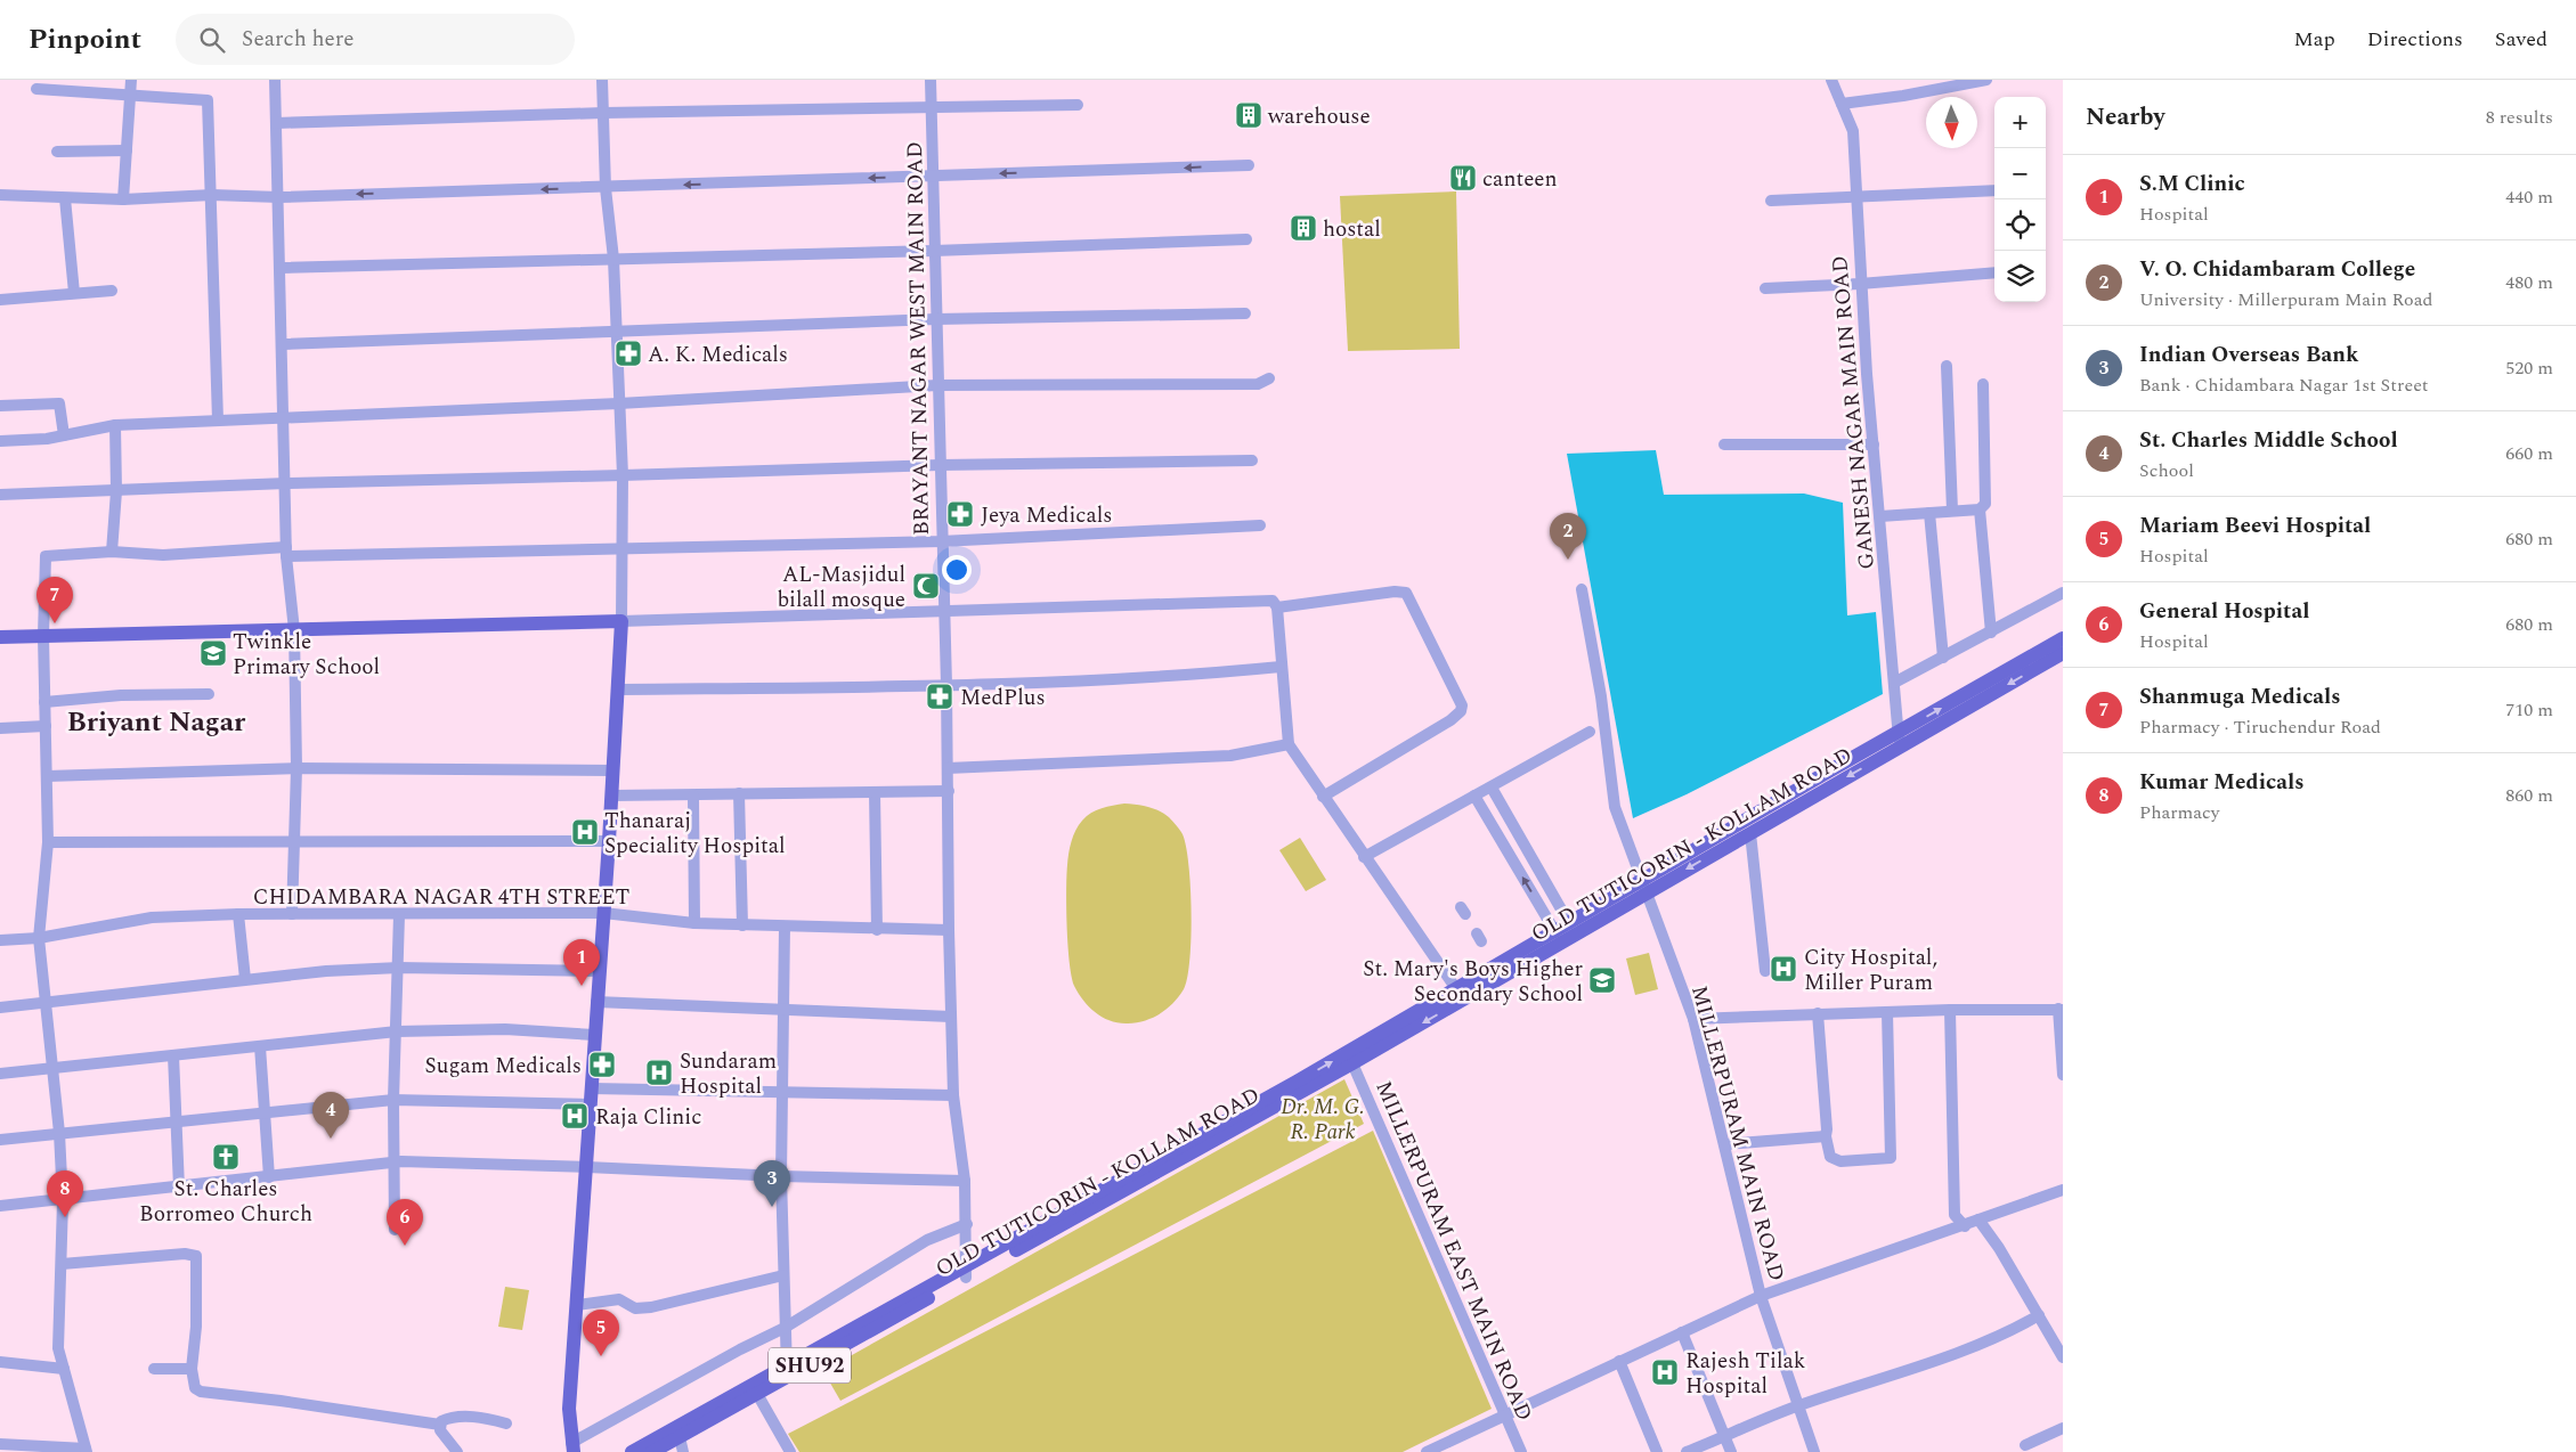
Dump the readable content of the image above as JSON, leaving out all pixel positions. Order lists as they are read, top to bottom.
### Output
{
  "streets": {
    "main road": ["OLD TUTICORIN - KOLLAM ROAD", "SHU92"],
    "street": [
      "BRAYANT NAGAR WEST MAIN ROAD",
      "GANESH NAGAR MAIN ROAD",
      "CHIDAMBARA NAGAR 4TH STREET",
      "MILLERPURAM MAIN ROAD",
      "MILLERPURAM EAST MAIN ROAD"
    ]
  },
  "crossings": [
    ["BRAYANT NAGAR WEST MAIN ROAD", "OLD TUTICORIN - KOLLAM ROAD"],
    ["BRAYANT NAGAR WEST MAIN ROAD", "CHIDAMBARA NAGAR 4TH STREET"],
    ["GANESH NAGAR MAIN ROAD", "OLD TUTICORIN - KOLLAM ROAD"],
    ["OLD TUTICORIN - KOLLAM ROAD", "MILLERPURAM MAIN ROAD"],
    ["OLD TUTICORIN - KOLLAM ROAD", "MILLERPURAM EAST MAIN ROAD"]
  ],
  "districts": ["Briyant Nagar"],
  "parks": ["Dr. M. G. R. Park"],
  "places": {
    "building": ["warehouse", "hostal"],
    "restaurant": ["canteen"],
    "pharmacy": [
      "A. K. Medicals",
      "Jeya Medicals",
      "MedPlus",
      "Sugam Medicals"
    ],
    "mosque": ["AL-Masjidul bilall mosque"],
    "school or university": ["Twinkle Primary School", "St. Mary's Boys Higher Secondary School"],
    "hospital": [
      "Thanaraj Speciality Hospital",
      "City Hospital, Miller Puram",
      "Sundaram Hospital",
      "Raja Clinic",
      "Rajesh Tilak Hospital"
    ],
    "church": ["St. Charles Borromeo Church"]
  },
  "north": "bottom",
  "page": {
    "header": "Pinpoint",
    "search": "Search here",
    "nav": ["Map", "Directions", "Saved"],
    "heading": ["Nearby", "8 results"],
    "map_buttons": ["+", "−"],
    "list": [
      {
        "mark": "1",
        "name": "S.M Clinic",
        "note": "Hospital",
        "value": "440 m"
      },
      {
        "mark": "2",
        "name": "V. O. Chidambaram College",
        "note": "University · Millerpuram Main Road",
        "value": "480 m"
      },
      {
        "mark": "3",
        "name": "Indian Overseas Bank",
        "note": "Bank · Chidambara Nagar 1st Street",
        "value": "520 m"
      },
      {
        "mark": "4",
        "name": "St. Charles Middle School",
        "note": "School",
        "value": "660 m"
      },
      {
        "mark": "5",
        "name": "Mariam Beevi Hospital",
        "note": "Hospital",
        "value": "680 m"
      },
      {
        "mark": "6",
        "name": "General Hospital",
        "note": "Hospital",
        "value": "680 m"
      },
      {
        "mark": "7",
        "name": "Shanmuga Medicals",
        "note": "Pharmacy · Tiruchendur Road",
        "value": "710 m"
      },
      {
        "mark": "8",
        "name": "Kumar Medicals",
        "note": "Pharmacy",
        "value": "860 m"
      }
    ],
    "pins": [
      "2",
      "7",
      "1",
      "4",
      "3",
      "8",
      "6",
      "5"
    ]
  }
}
